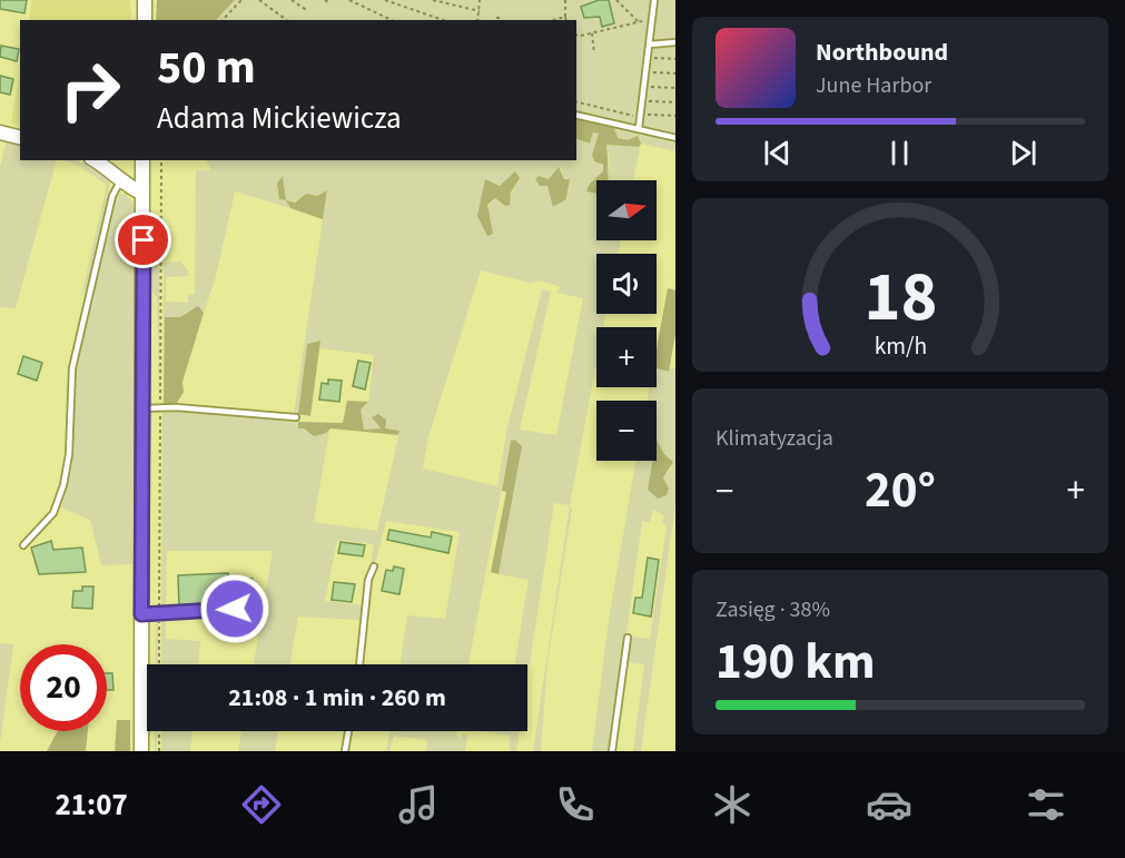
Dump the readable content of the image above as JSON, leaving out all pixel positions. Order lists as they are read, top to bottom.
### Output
{
  "north": "right",
  "page": {
    "turn": ["50 m", "Adama Mickiewicza"],
    "song": ["Northbound", "June Harbor"],
    "map_buttons": ["+", "−"],
    "tile": [
      "Klimatyzacja",
      ["Zasięg · 38%", "190 km"]
    ],
    "heat": ["−", "20°", "+"],
    "limit": "20",
    "trip": "21:08 · 1 min · 260 m",
    "tabs": "21:07",
    "gauge": ["18", "km/h"]
  }
}
